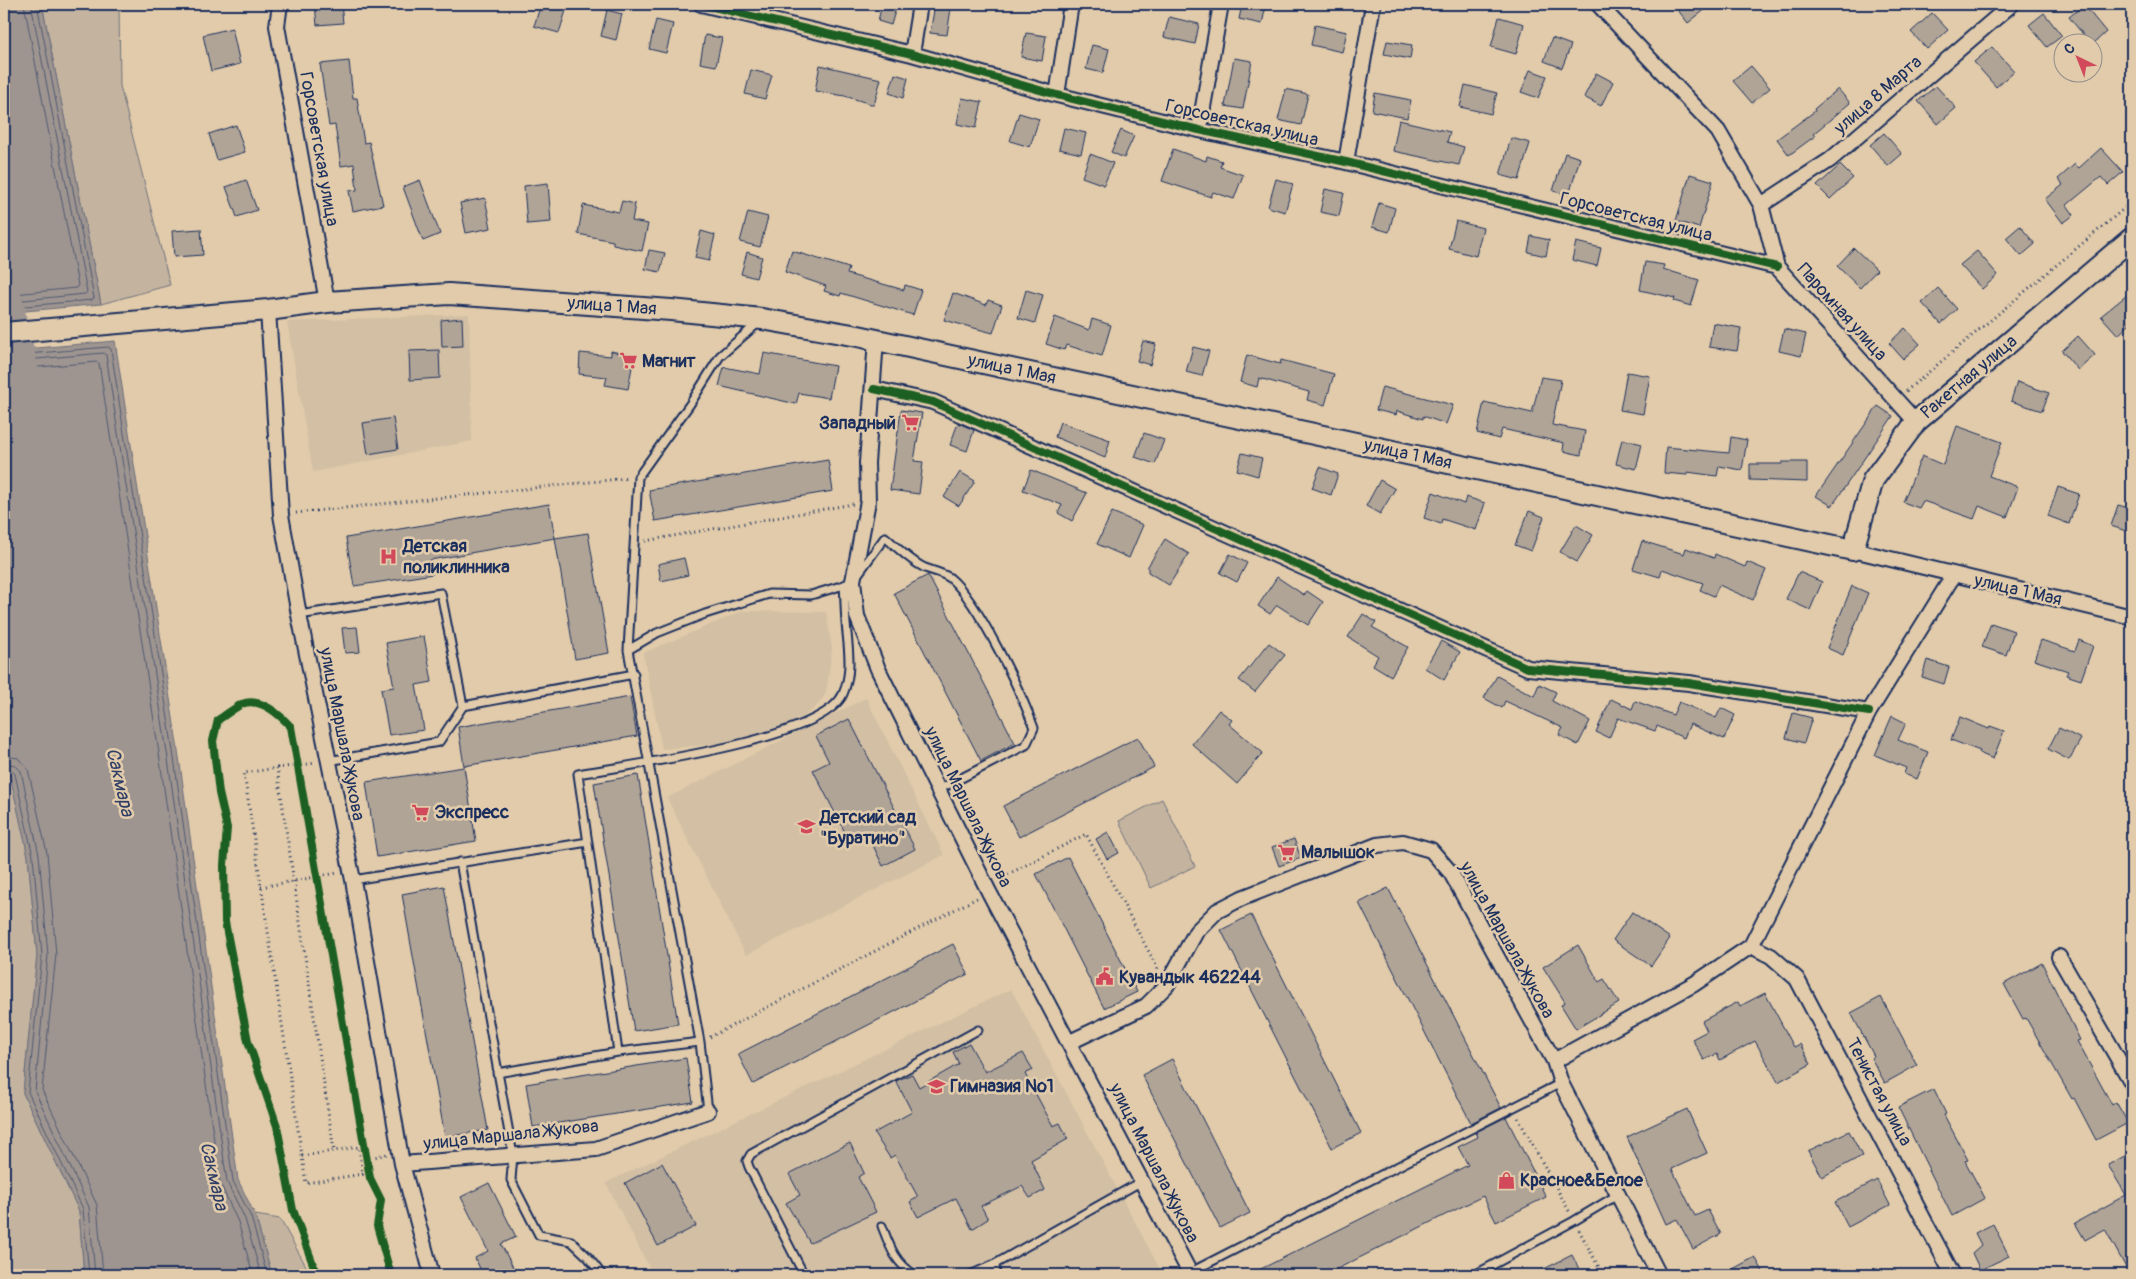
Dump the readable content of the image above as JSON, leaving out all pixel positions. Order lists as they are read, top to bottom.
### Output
{
  "streets": {
    "main road": ["улица 1 Мая", "Ракетная улица"],
    "street": [
      "улица 8 Марта",
      "Горсоветская улица",
      "Паромная улица",
      "улица Маршала Жукова",
      "Тенистая улица"
    ]
  },
  "crossings": [
    ["улица 8 Марта", "Паромная улица"],
    ["Горсоветская улица", "улица 1 Мая"],
    ["Горсоветская улица", "Паромная улица"],
    ["улица 1 Мая", "Ракетная улица"],
    ["улица 1 Мая", "улица Маршала Жукова"],
    ["Паромная улица", "Ракетная улица"]
  ],
  "water": ["Сакмара"],
  "places": {
    "supermarket": [
      "Магнит",
      "Западный",
      "Экспресс",
      "Малышок"
    ],
    "hospital": ["Детская поликлинника"],
    "school or university": ["Детский сад \"Буратино\"", "Гимназия №1"],
    "public building": ["Кувандык 462244"],
    "shop": ["Красное&Белое"]
  },
  "north": "top left"
}
